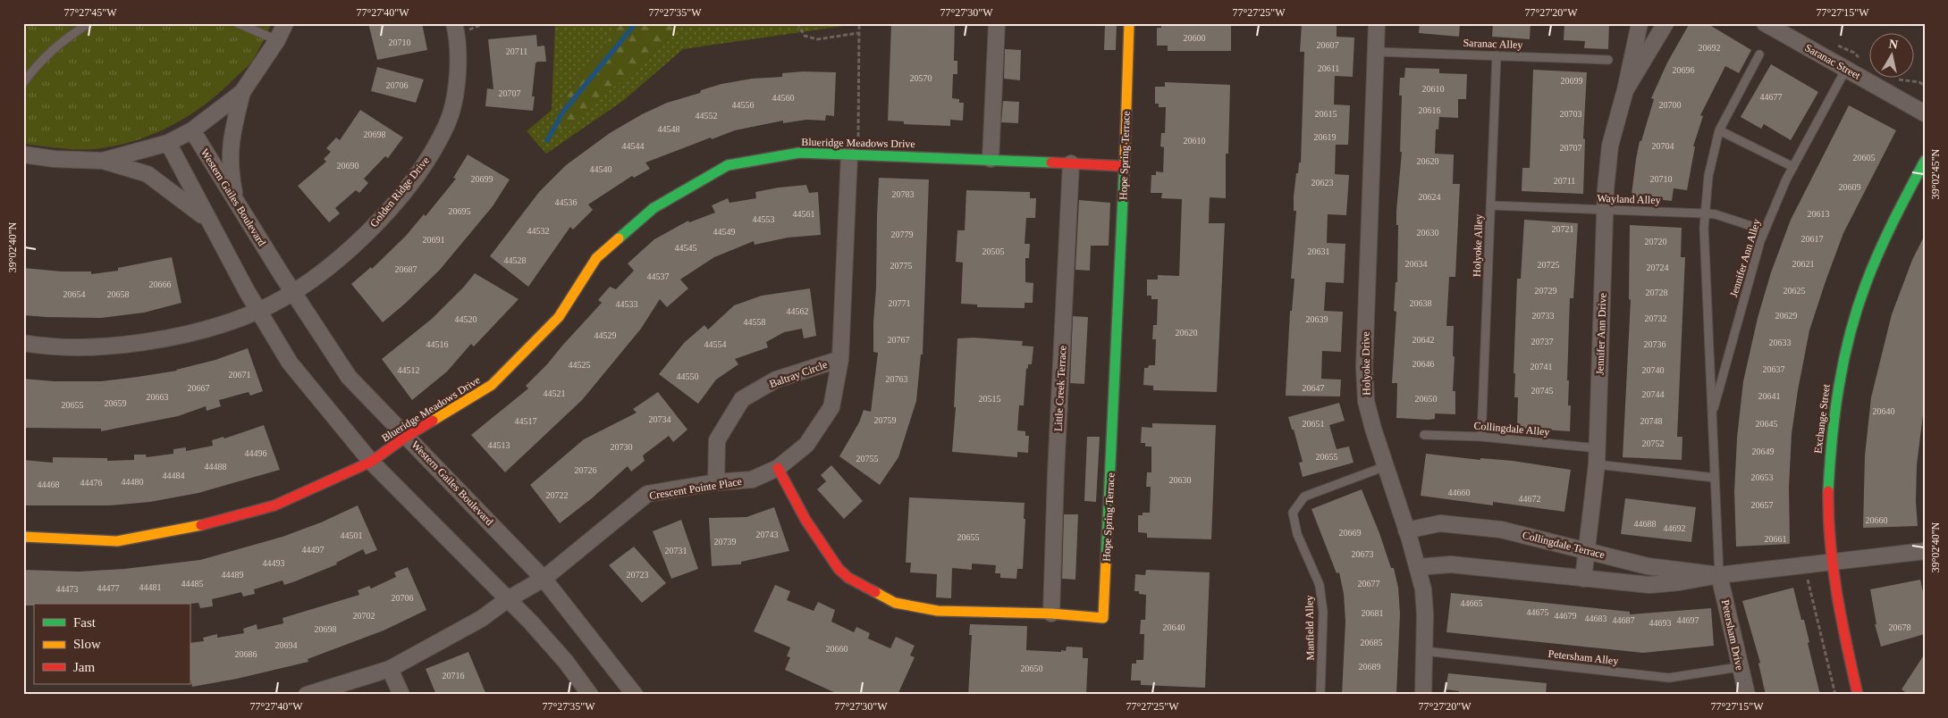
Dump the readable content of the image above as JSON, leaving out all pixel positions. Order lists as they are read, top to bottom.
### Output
{
  "streets": {
    "street": [
      "Saranac Street",
      "Blueridge Meadows Drive",
      "Hope Spring Terrace",
      "Golden Ridge Drive",
      "Western Gailes Boulevard",
      "Jennifer Ann Drive",
      "Holyoke Drive",
      "Baltray Circle",
      "Little Creek Terrace",
      "Exchange Street",
      "Crescent Pointe Place",
      "Collingdale Terrace",
      "Petersham Drive"
    ],
    "lane": [
      "Saranac Alley",
      "Wayland Alley",
      "Holyoke Alley",
      "Jennifer Ann Alley",
      "Collingdale Alley",
      "Manfield Alley",
      "Petersham Alley"
    ]
  },
  "crossings": [
    ["Saranac Alley", "Holyoke Alley"],
    ["Saranac Alley", "Holyoke Drive"],
    ["Saranac Street", "Jennifer Ann Alley"],
    ["Blueridge Meadows Drive", "Hope Spring Terrace"],
    ["Blueridge Meadows Drive", "Western Gailes Boulevard"],
    ["Blueridge Meadows Drive", "Little Creek Terrace"],
    ["Blueridge Meadows Drive", "Crescent Pointe Place"],
    ["Hope Spring Terrace", "Little Creek Terrace"],
    ["Hope Spring Terrace", "Crescent Pointe Place"],
    ["Golden Ridge Drive", "Western Gailes Boulevard"],
    ["Western Gailes Boulevard", "Crescent Pointe Place"],
    ["Wayland Alley", "Holyoke Alley"],
    ["Wayland Alley", "Jennifer Ann Alley"],
    ["Wayland Alley", "Jennifer Ann Drive"],
    ["Holyoke Alley", "Collingdale Alley"],
    ["Jennifer Ann Alley", "Collingdale Terrace"],
    ["Jennifer Ann Alley", "Petersham Drive"],
    ["Jennifer Ann Drive", "Collingdale Alley"],
    ["Jennifer Ann Drive", "Collingdale Terrace"],
    ["Holyoke Drive", "Collingdale Terrace"],
    ["Holyoke Drive", "Manfield Alley"],
    ["Holyoke Drive", "Petersham Alley"],
    ["Baltray Circle", "Crescent Pointe Place"],
    ["Exchange Street", "Collingdale Terrace"],
    ["Collingdale Terrace", "Petersham Drive"],
    ["Petersham Drive", "Petersham Alley"]
  ],
  "house_numbers": [
    "20600",
    "20710",
    "20607",
    "20692",
    "20711",
    "20611",
    "20696",
    "20570",
    "20699",
    "20706",
    "20610",
    "20707",
    "44677",
    "44560",
    "44556",
    "20700",
    "20616",
    "20615",
    "20703",
    "44552",
    "44548",
    "20698",
    "20619",
    "20610",
    "44544",
    "20704",
    "20707",
    "20605",
    "20620",
    "20690",
    "44540",
    "20699",
    "20710",
    "20711",
    "20623",
    "20609",
    "20783",
    "20624",
    "44536",
    "20695",
    "44561",
    "20613",
    "44553",
    "20721",
    "44532",
    "44549",
    "20630",
    "20779",
    "20617",
    "20691",
    "20720",
    "44545",
    "20505",
    "20631",
    "44528",
    "20634",
    "20621",
    "20725",
    "20775",
    "20724",
    "20687",
    "44537",
    "20666",
    "20729",
    "20625",
    "20728",
    "20654",
    "20658",
    "20771",
    "20638",
    "44533",
    "44562",
    "20733",
    "20629",
    "20732",
    "44520",
    "20639",
    "44558",
    "20620",
    "44529",
    "20767",
    "20642",
    "20737",
    "20633",
    "44516",
    "44554",
    "20736",
    "20646",
    "44525",
    "20741",
    "20637",
    "44512",
    "20740",
    "20671",
    "44550",
    "20763",
    "20667",
    "20647",
    "20745",
    "44521",
    "20744",
    "20641",
    "20663",
    "20515",
    "20650",
    "20659",
    "20655",
    "20640",
    "20734",
    "20759",
    "44517",
    "20748",
    "20651",
    "20645",
    "20752",
    "44513",
    "20730",
    "20649",
    "44496",
    "20655",
    "20755",
    "44488",
    "20726",
    "44484",
    "20653",
    "20630",
    "44480",
    "44476",
    "44468",
    "44660",
    "20722",
    "44672",
    "20657",
    "20660",
    "44688",
    "44692",
    "20669",
    "20743",
    "44501",
    "20655",
    "20661",
    "20739",
    "44497",
    "20731",
    "20673",
    "44493",
    "44489",
    "20723",
    "44485",
    "20677",
    "44481",
    "44477",
    "44473",
    "20706",
    "44665",
    "44675",
    "20681",
    "20702",
    "44679",
    "44683",
    "44687",
    "44697",
    "44693",
    "20640",
    "20678",
    "20698",
    "20685",
    "20694",
    "20660",
    "20686",
    "20689",
    "20650",
    "20716"
  ],
  "legend": ["Fast", "Slow", "Jam"],
  "north": "top",
  "coordinates": [
    "77°27'45\"W",
    "77°27'40\"W",
    "77°27'35\"W",
    "77°27'30\"W",
    "77°27'25\"W",
    "77°27'20\"W",
    "77°27'15\"W",
    "39°02'45\"N",
    "39°02'40\"N"
  ]
}
